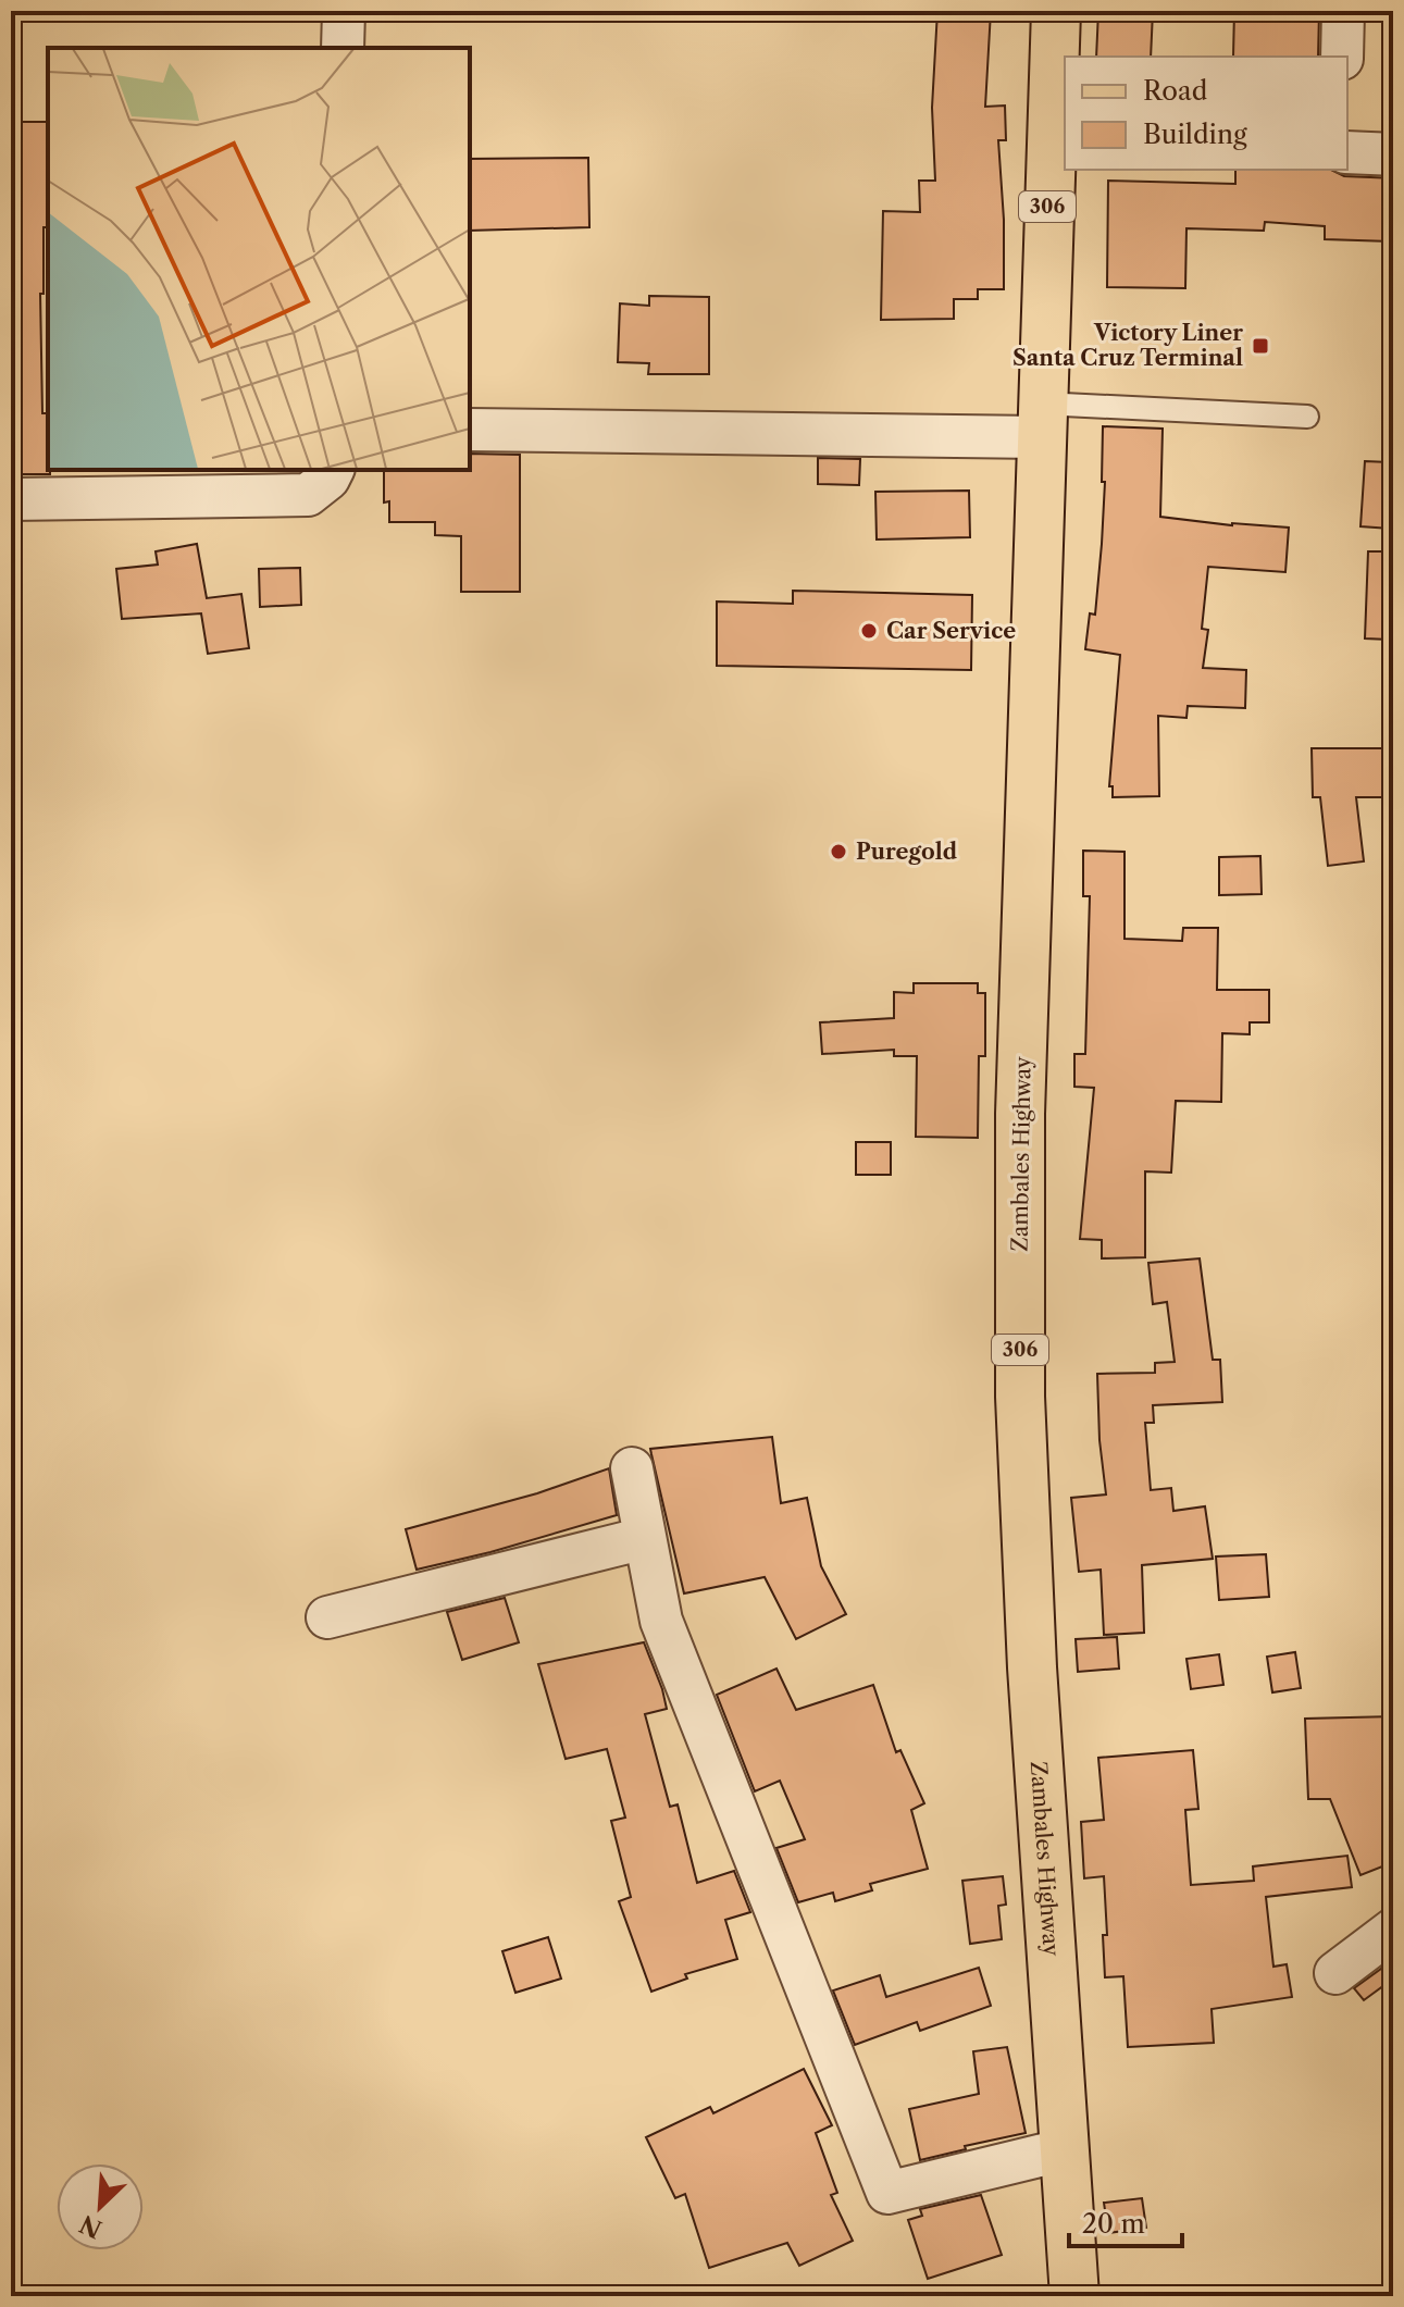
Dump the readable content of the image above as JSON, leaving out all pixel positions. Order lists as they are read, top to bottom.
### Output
{
  "streets": {
    "main road": ["306", "Zambales Highway"]
  },
  "places": {
    "transit": ["Victory Liner Santa Cruz Terminal"],
    "other": ["Car Service", "Puregold"]
  },
  "legend": ["Road", "Building"],
  "scale_bar": "20 m",
  "north": "bottom left"
}
